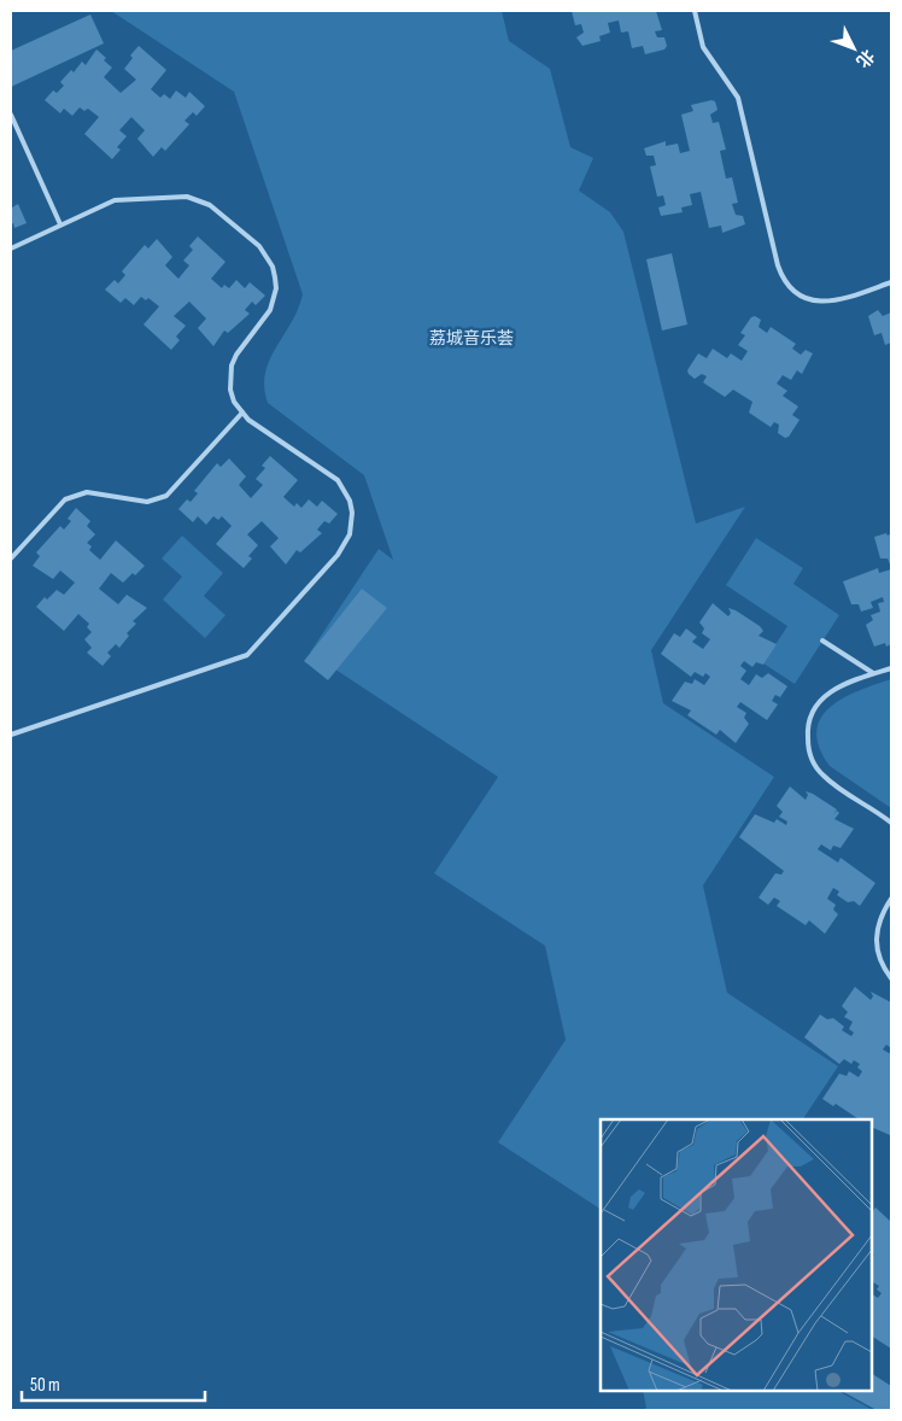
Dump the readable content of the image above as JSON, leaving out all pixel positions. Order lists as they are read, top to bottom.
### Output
{
  "parks": ["荔城音乐荟"],
  "scale_bar": "50 m",
  "north": "bottom right"
}
